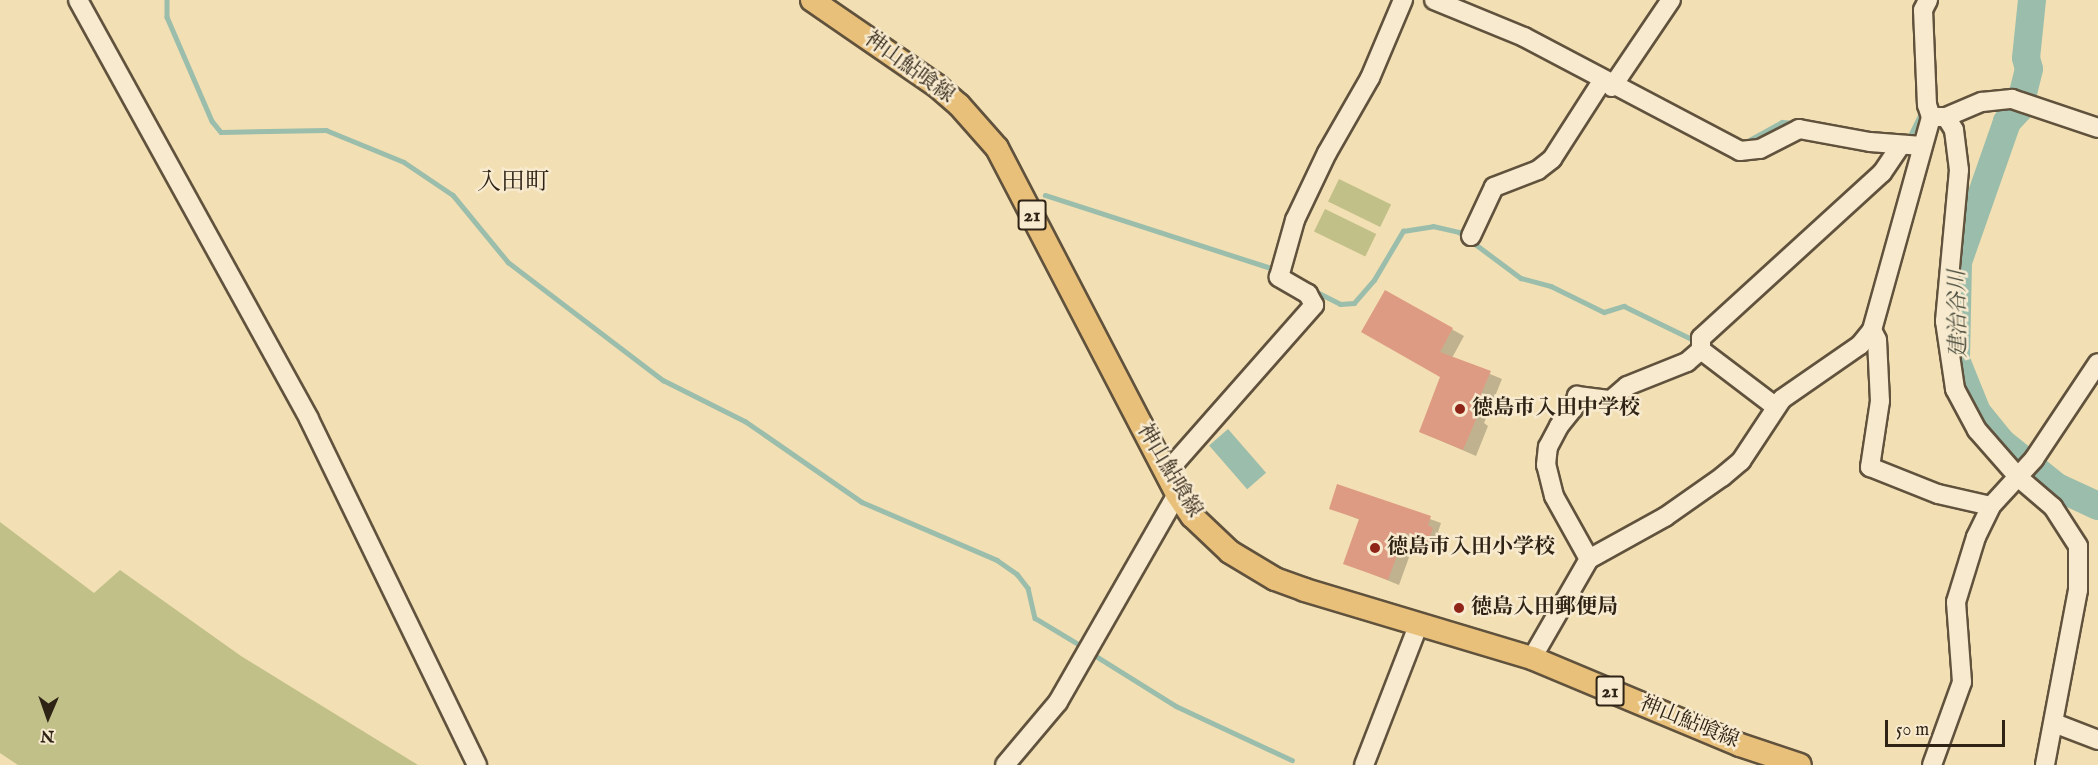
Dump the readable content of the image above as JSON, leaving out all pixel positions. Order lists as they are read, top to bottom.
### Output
{
  "streets": {
    "main road": ["神山鮎喰線", "21"]
  },
  "districts": ["入田町"],
  "water": ["建治谷川"],
  "places": ["徳島市入田中学校", "徳島市入田小学校", "徳島入田郵便局"],
  "scale_bar": "50 m",
  "north": "bottom"
}
